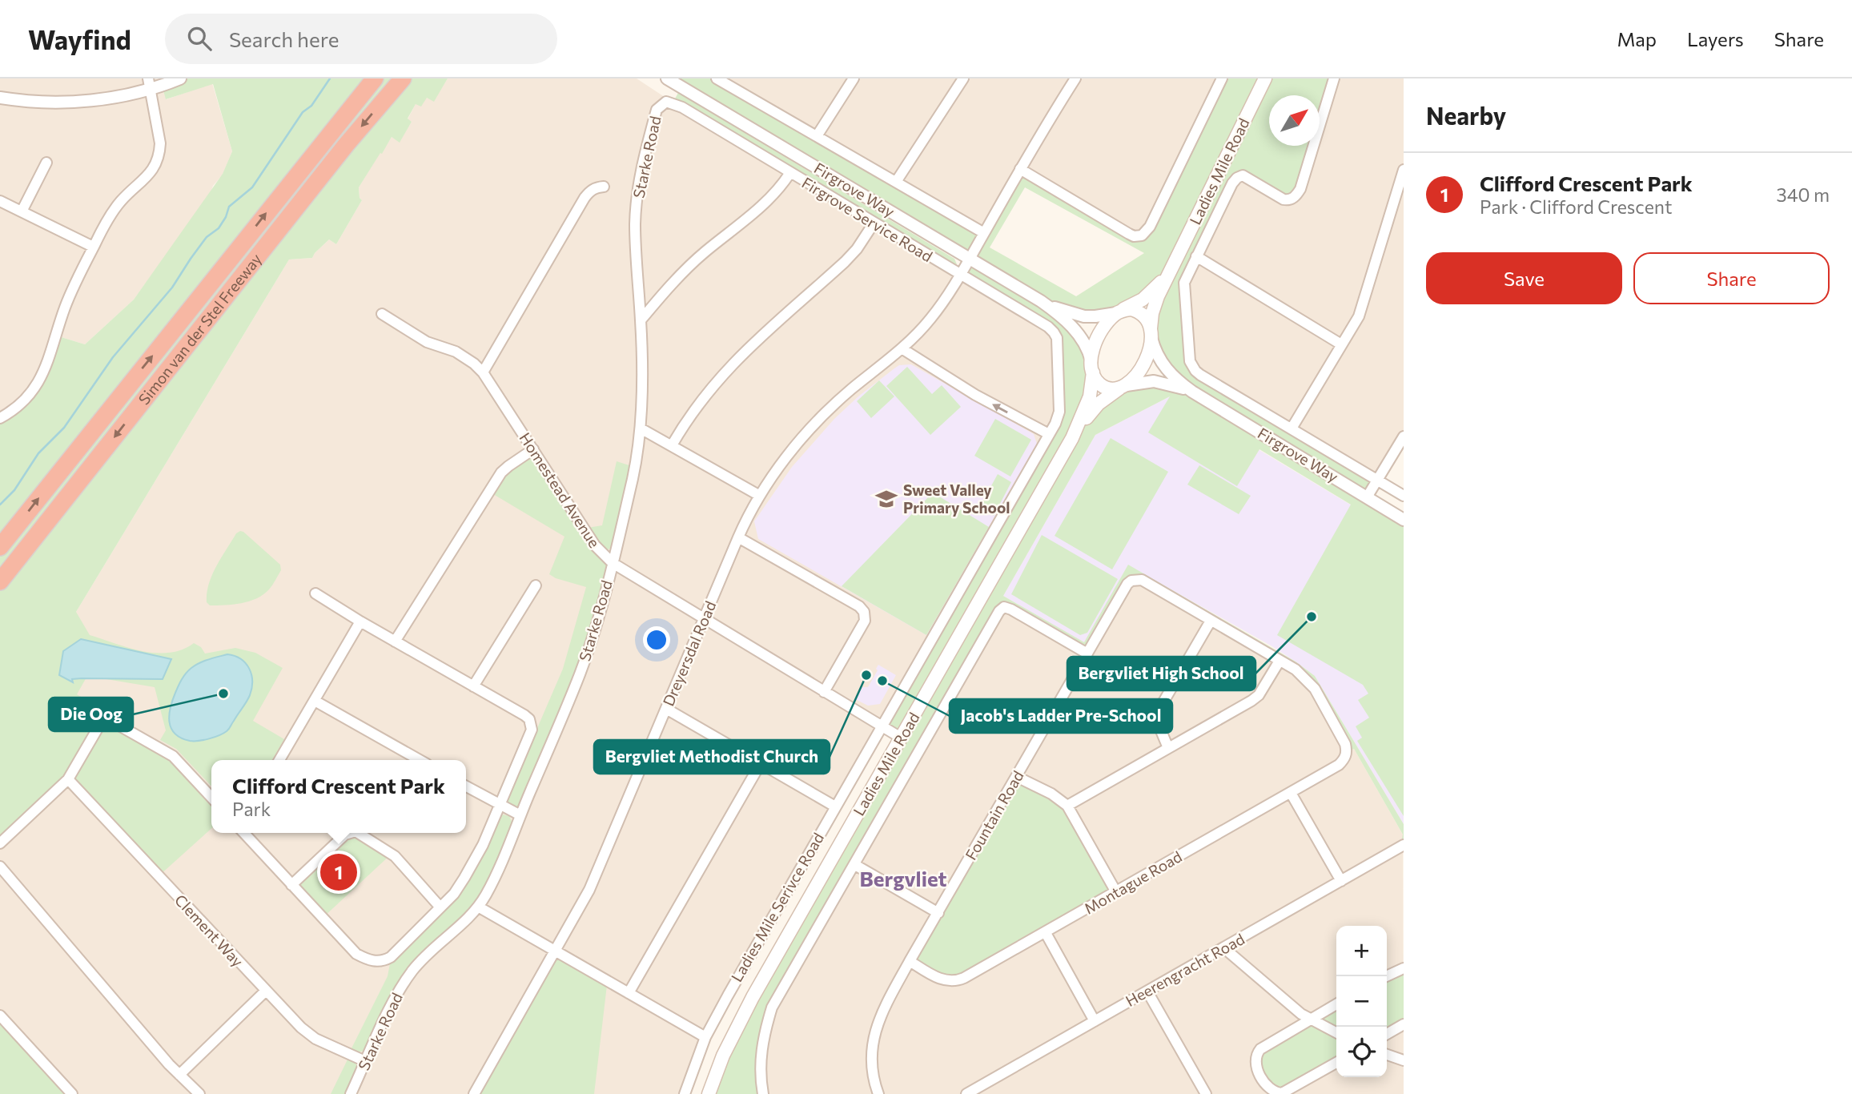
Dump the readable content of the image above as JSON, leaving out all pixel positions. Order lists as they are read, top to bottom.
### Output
{
  "streets": {
    "highway": ["Simon van der Stel Freeway"],
    "main road": ["Ladies Mile Road"],
    "street": [
      "Starke Road",
      "Firgrove Way",
      "Firgrove Service Road",
      "Homestead Avenue",
      "Dreyersdal Road",
      "Fountain Road",
      "Montague Road",
      "Ladies Mile Serivce Road",
      "Clement Way",
      "Heerengracht Road"
    ]
  },
  "crossings": [
    ["Starke Road", "Firgrove Service Road"],
    ["Starke Road", "Homestead Avenue"],
    ["Starke Road", "Clement Way"],
    ["Ladies Mile Road", "Firgrove Way"],
    ["Ladies Mile Road", "Homestead Avenue"],
    ["Firgrove Way", "Dreyersdal Road"],
    ["Firgrove Service Road", "Dreyersdal Road"],
    ["Firgrove Service Road", "Ladies Mile Serivce Road"],
    ["Homestead Avenue", "Dreyersdal Road"],
    ["Homestead Avenue", "Ladies Mile Serivce Road"],
    ["Fountain Road", "Montague Road"]
  ],
  "districts": ["Bergvliet"],
  "places": {
    "school or university": ["Sweet Valley Primary School"],
    "other": [
      "Bergvliet High School",
      "Bergvliet Methodist Church",
      "Jacob's Ladder Pre-School",
      "Die Oog"
    ]
  },
  "north": "top right",
  "page": {
    "header": "Wayfind",
    "search": "Search here",
    "nav": ["Map", "Layers", "Share"],
    "heading": "Nearby",
    "list": [
      {
        "mark": "1",
        "name": "Clifford Crescent Park",
        "note": "Park · Clifford Crescent",
        "value": "340 m"
      }
    ],
    "buttons": ["Save", "Share"],
    "popup": ["Clifford Crescent Park", "Park"],
    "pins": "1",
    "map_buttons": ["+", "−"]
  }
}
